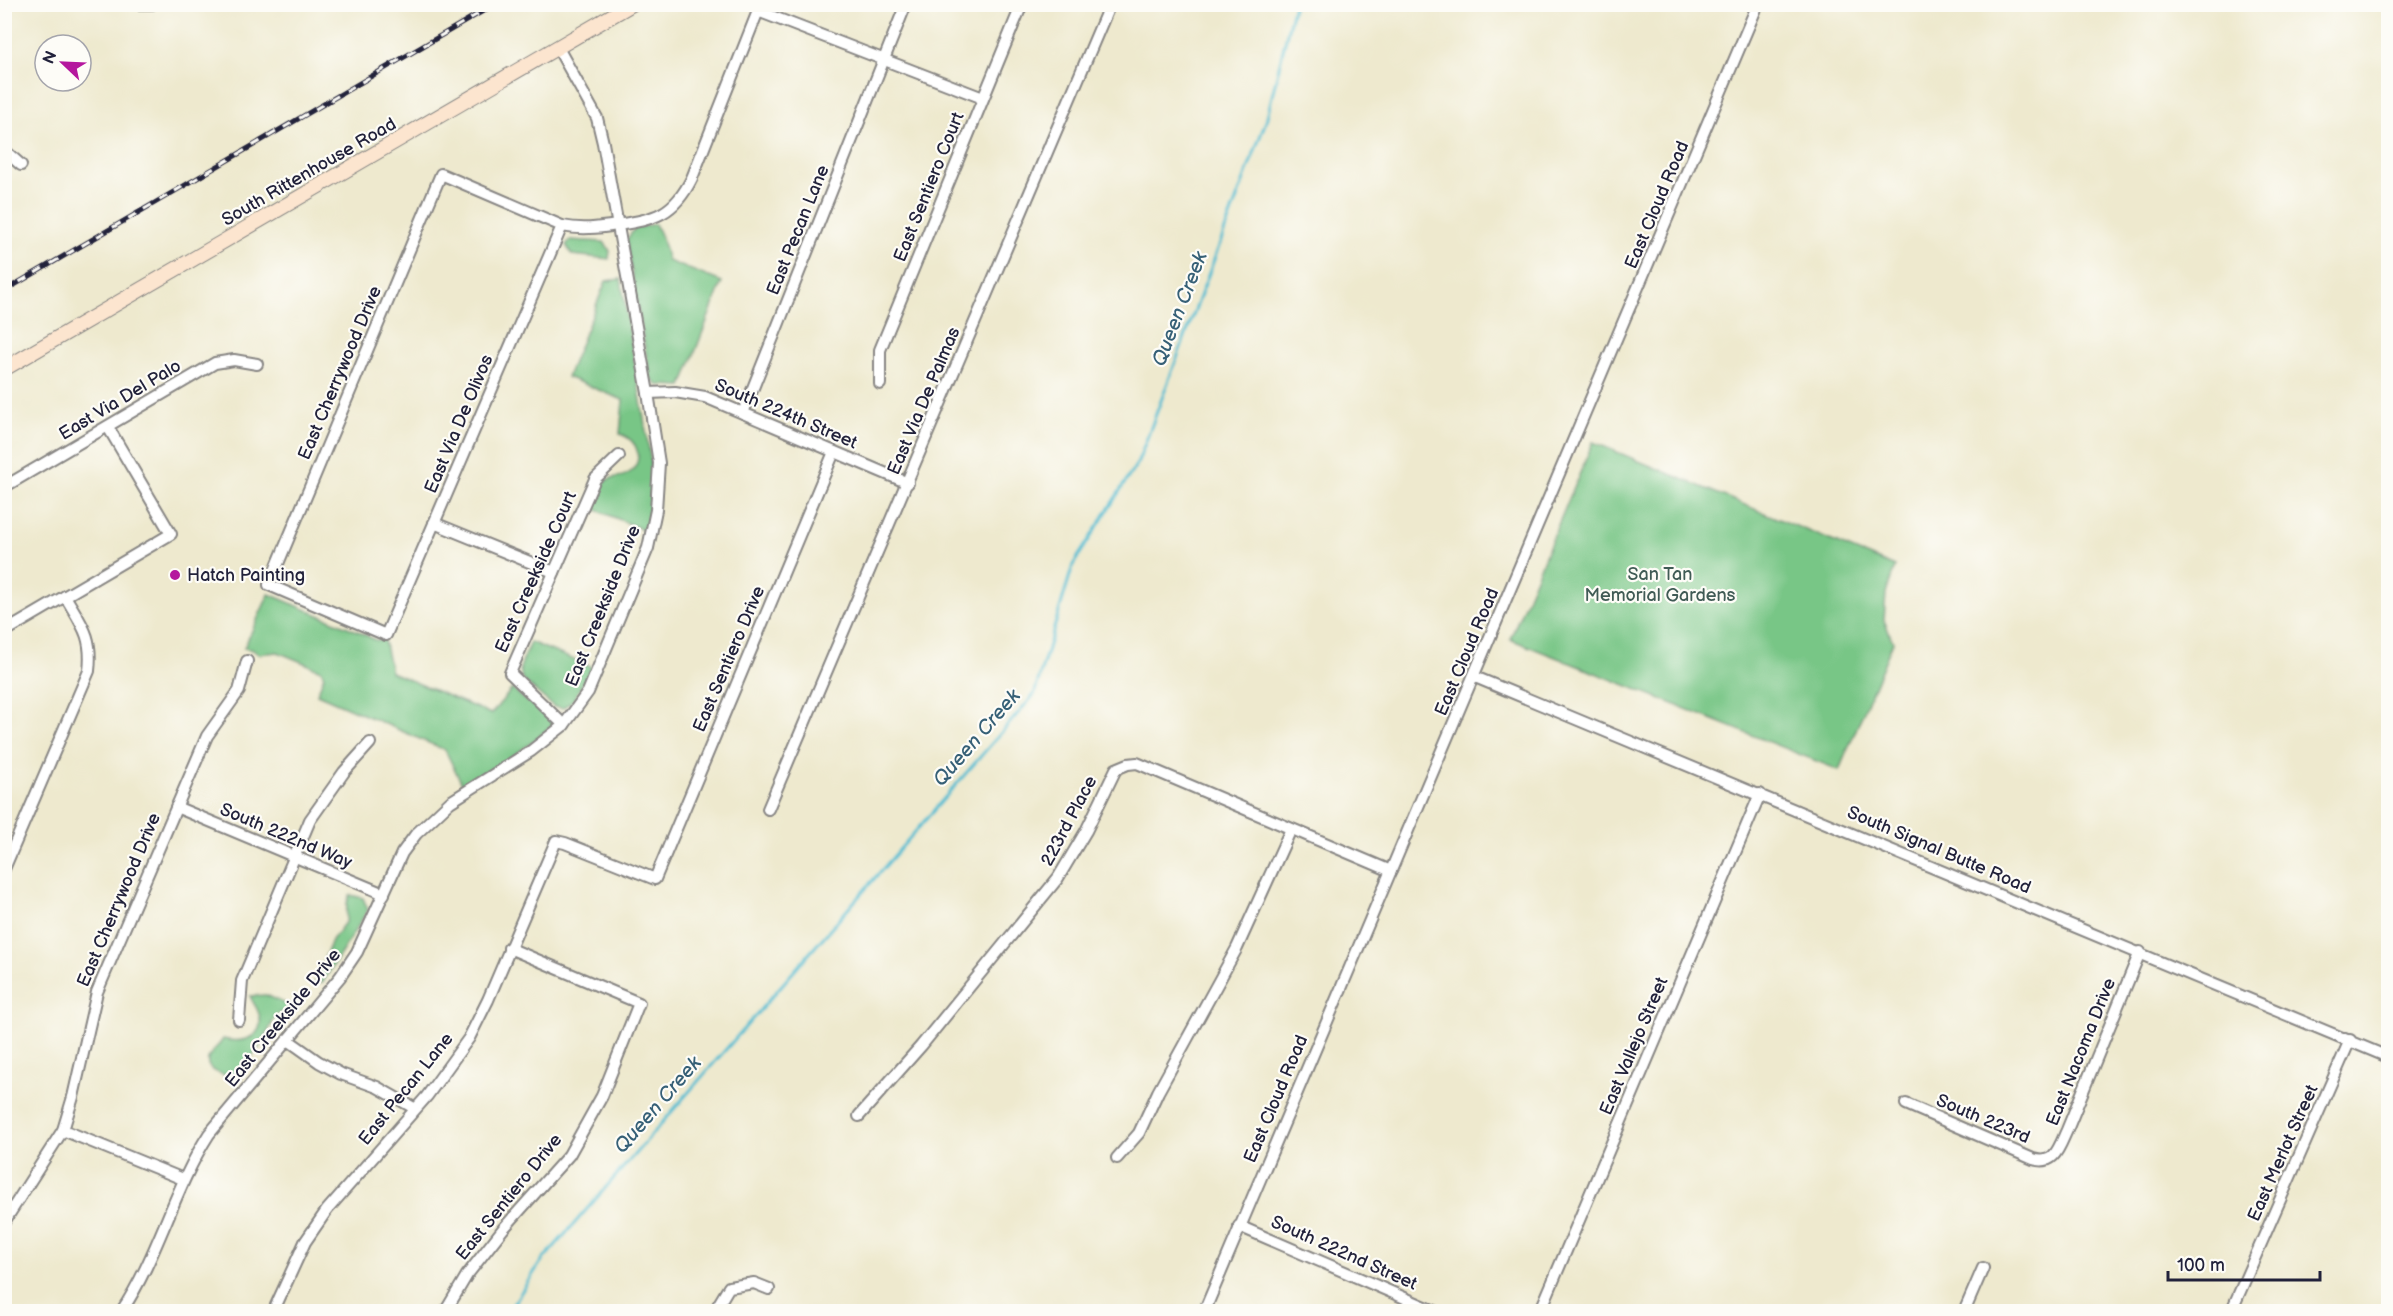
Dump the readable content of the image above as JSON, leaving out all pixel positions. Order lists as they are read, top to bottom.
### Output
{
  "streets": {
    "main road": ["South Rittenhouse Road"],
    "street": [
      "East Sentiero Court",
      "East Cloud Road",
      "East Pecan Lane",
      "East Cherrywood Drive",
      "East Via Del Palo",
      "East Via De Palmas",
      "South 224th Street",
      "East Via De Olivos",
      "East Creekside Court",
      "East Creekside Drive",
      "East Sentiero Drive",
      "223rd Place",
      "South 222nd Way",
      "South Signal Butte Road",
      "East Vallejo Street",
      "East Nacoma Drive",
      "South 223rd",
      "East Merlot Street",
      "South 222nd Street"
    ]
  },
  "crossings": [
    ["South Rittenhouse Road", "East Creekside Drive"],
    ["East Cloud Road", "223rd Place"],
    ["East Cloud Road", "South Signal Butte Road"],
    ["East Cloud Road", "South 222nd Street"],
    ["East Pecan Lane", "South 224th Street"],
    ["East Pecan Lane", "East Sentiero Drive"],
    ["East Cherrywood Drive", "East Via De Olivos"],
    ["East Cherrywood Drive", "South 222nd Way"],
    ["East Via De Palmas", "South 224th Street"],
    ["South 224th Street", "East Creekside Drive"],
    ["South 224th Street", "East Sentiero Drive"],
    ["East Creekside Court", "East Creekside Drive"],
    ["East Creekside Drive", "South 222nd Way"],
    ["South Signal Butte Road", "East Vallejo Street"],
    ["South Signal Butte Road", "East Nacoma Drive"],
    ["South Signal Butte Road", "East Merlot Street"],
    ["East Nacoma Drive", "South 223rd"]
  ],
  "water": ["Queen Creek"],
  "parks": ["San Tan Memorial Gardens"],
  "places": ["Hatch Painting"],
  "scale_bar": "100 m",
  "north": "top left"
}
